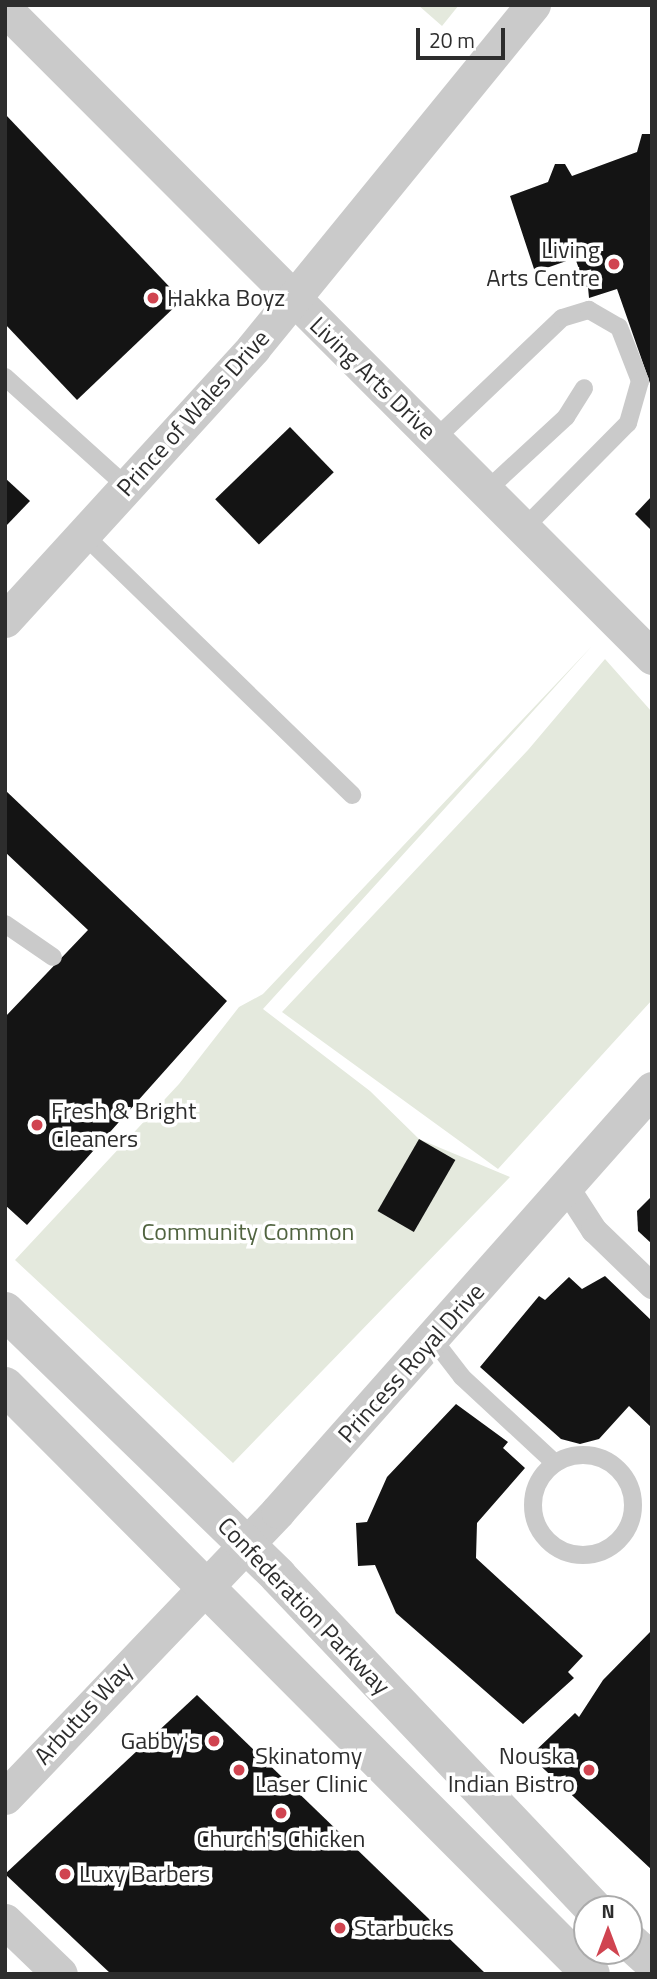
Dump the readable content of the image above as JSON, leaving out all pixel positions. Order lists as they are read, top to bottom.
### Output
{
  "streets": {
    "street": [
      "Living Arts Drive",
      "Prince of Wales Drive",
      "Princess Royal Drive",
      "Confederation Parkway",
      "Arbutus Way"
    ]
  },
  "crossings": [
    ["Living Arts Drive", "Prince of Wales Drive"],
    ["Princess Royal Drive", "Confederation Parkway"],
    ["Princess Royal Drive", "Arbutus Way"]
  ],
  "parks": ["Community Common"],
  "places": [
    "Living Arts Centre",
    "Hakka Boyz",
    "Fresh & Bright Cleaners",
    "Gabby's",
    "Skinatomy Laser Clinic",
    "Nouska Indian Bistro",
    "Church's Chicken",
    "Luxy Barbers",
    "Starbucks"
  ],
  "scale_bar": "20 m",
  "north": "top"
}
